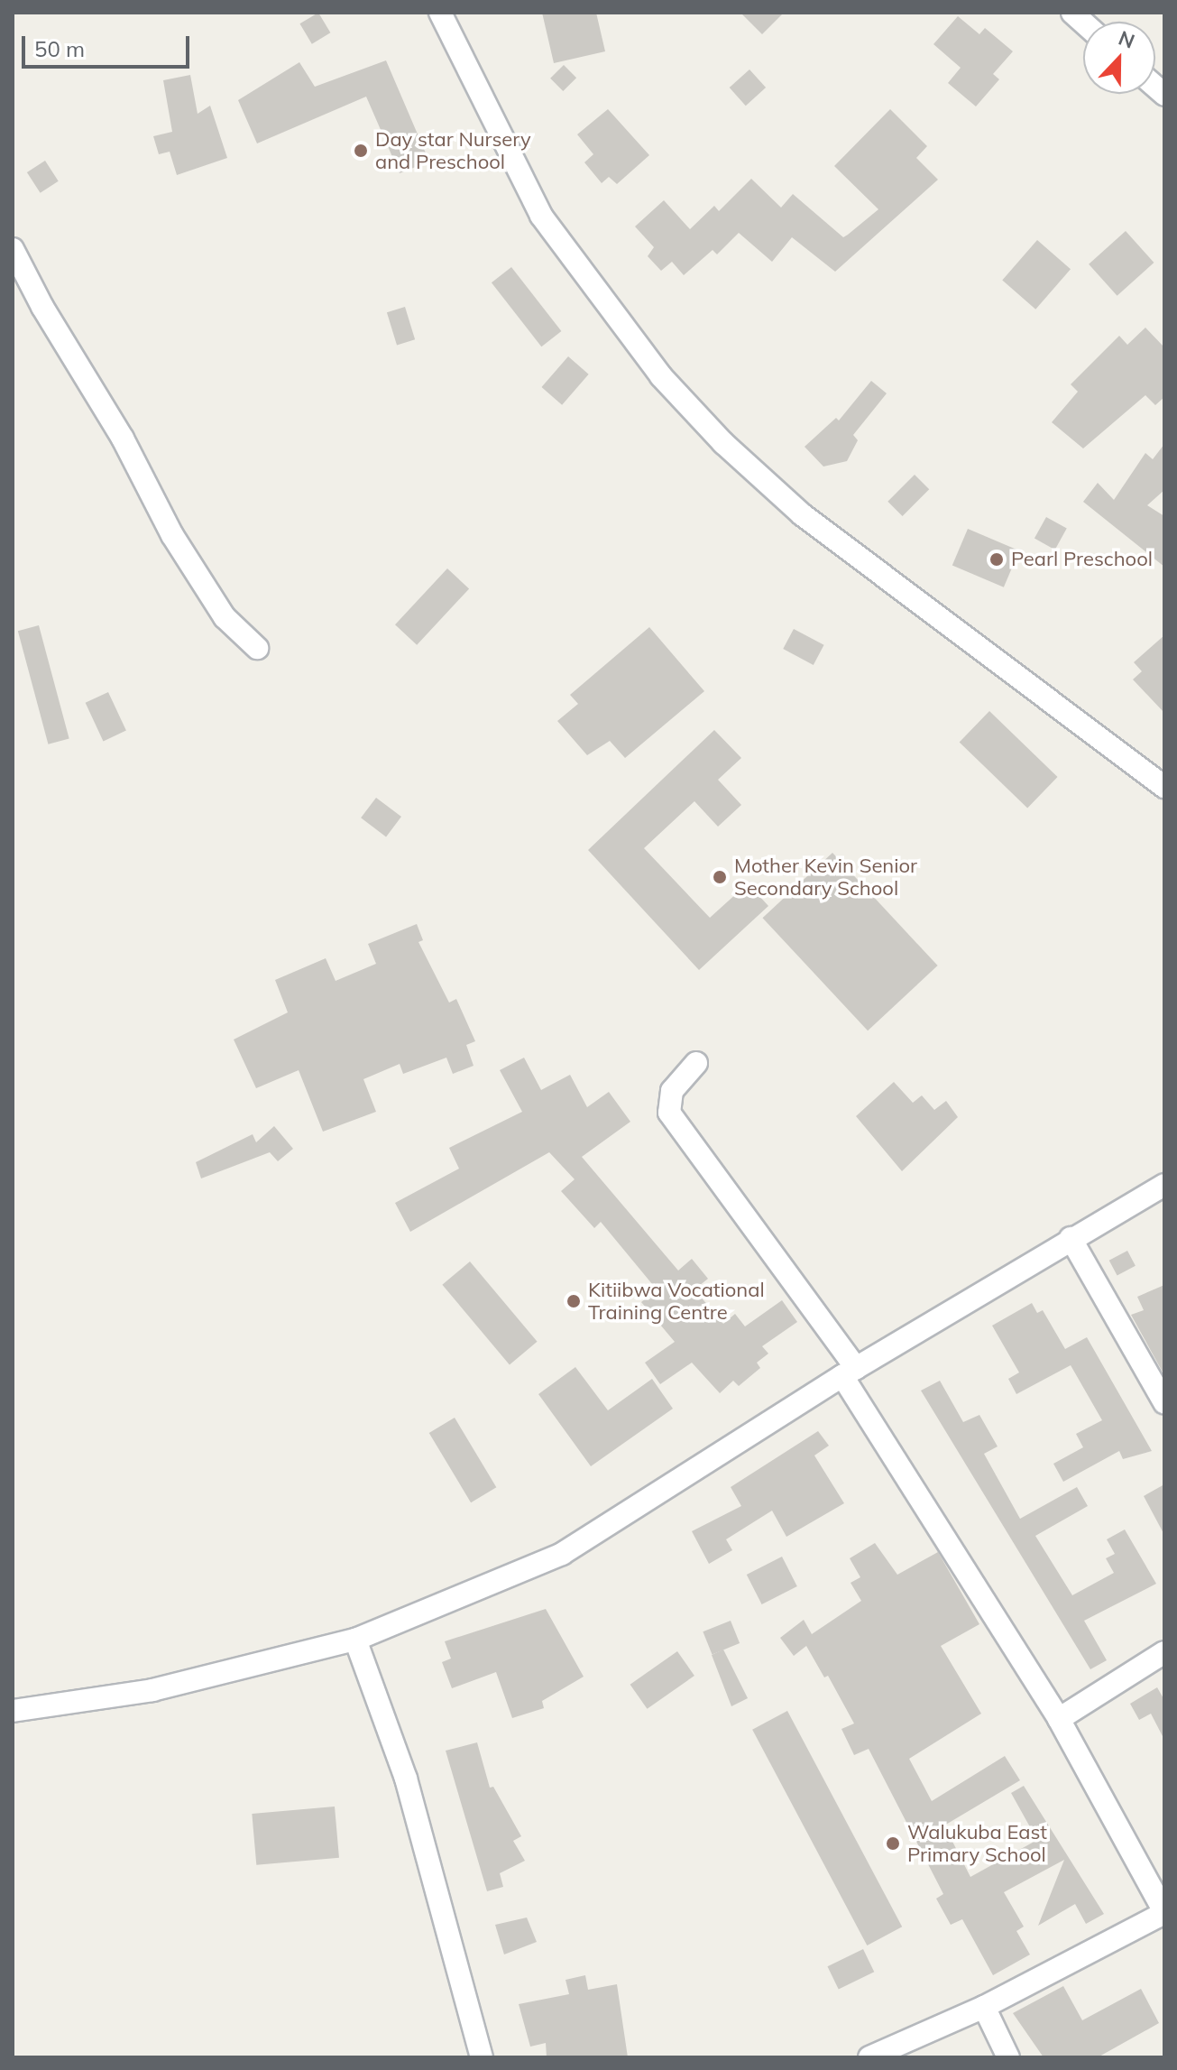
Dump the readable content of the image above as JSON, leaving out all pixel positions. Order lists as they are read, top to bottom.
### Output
{
  "places": [
    "Day star Nursery and Preschool",
    "Pearl Preschool",
    "Mother Kevin Senior Secondary School",
    "Kitiibwa Vocational Training Centre",
    "Walukuba East Primary School"
  ],
  "scale_bar": "50 m",
  "north": "top"
}
